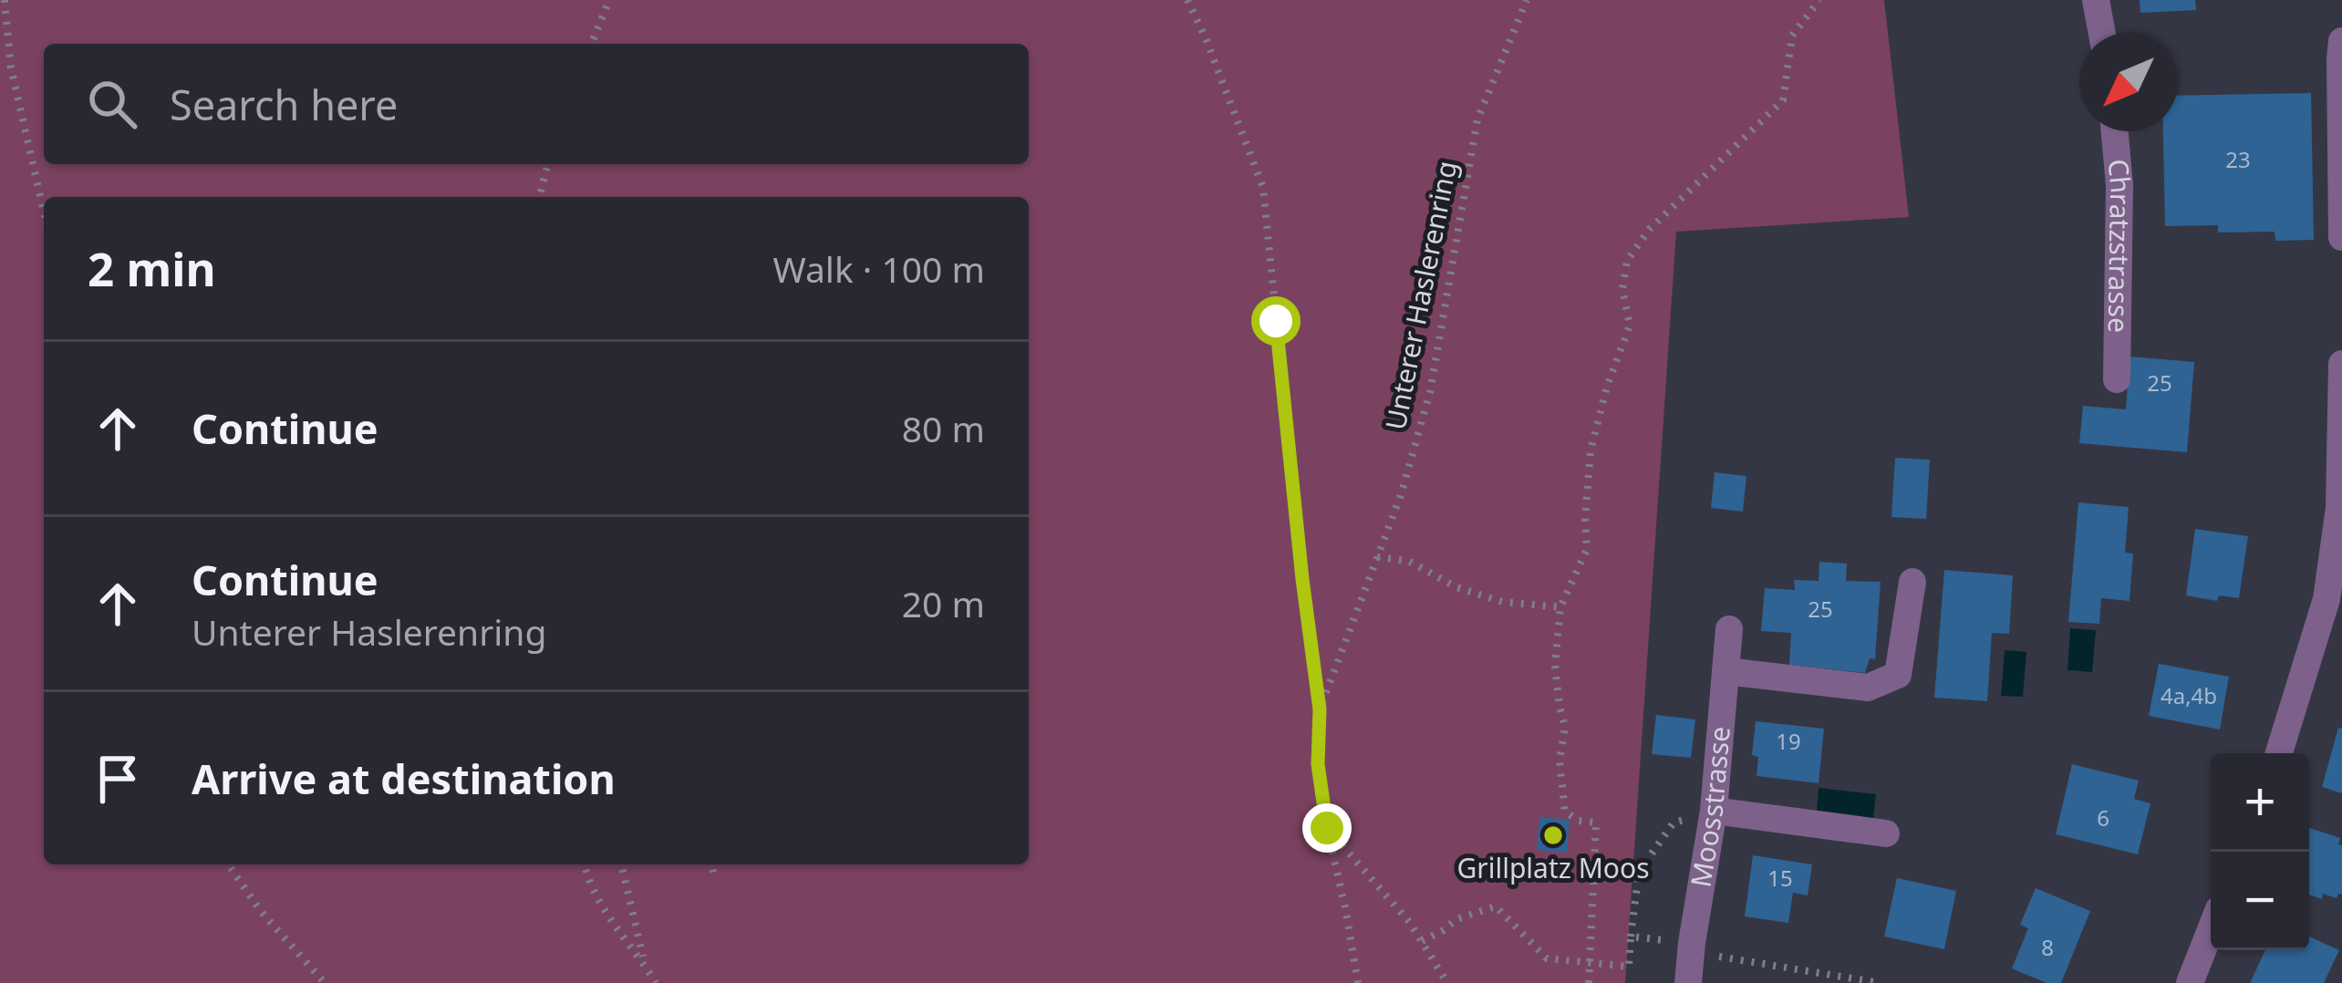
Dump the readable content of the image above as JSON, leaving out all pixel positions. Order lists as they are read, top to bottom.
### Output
{
  "streets": {
    "street": ["Chratzstrasse", "Moosstrasse"],
    "path": ["Unterer Haslerenring"]
  },
  "places": ["Grillplatz Moos"],
  "house_numbers": [
    "23",
    "25",
    "25",
    "4a,4b",
    "19",
    "6",
    "15",
    "8"
  ],
  "north": "bottom left",
  "page": {
    "search": "Search here",
    "heading": ["2 min", "Walk · 100 m"],
    "list": [
      ["Continue", "80 m"],
      ["Continue", "Unterer Haslerenring", "20 m"],
      "Arrive at destination"
    ],
    "map_buttons": ["+", "−"]
  }
}
